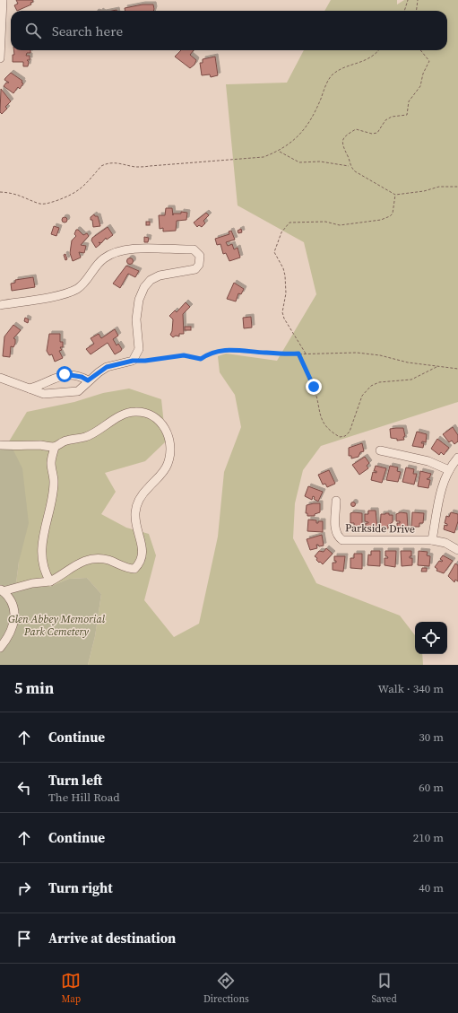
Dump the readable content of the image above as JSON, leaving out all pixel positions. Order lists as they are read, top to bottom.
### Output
{
  "streets": {
    "street": ["Parkside Drive"]
  },
  "parks": ["Glen Abbey Memorial Park Cemetery"],
  "page": {
    "search": "Search here",
    "heading": ["5 min", "Walk · 340 m"],
    "list": [
      ["Continue", "30 m"],
      ["Turn left", "The Hill Road", "60 m"],
      ["Continue", "210 m"],
      ["Turn right", "40 m"],
      "Arrive at destination"
    ],
    "nav": ["Map", "Directions", "Saved"]
  }
}
